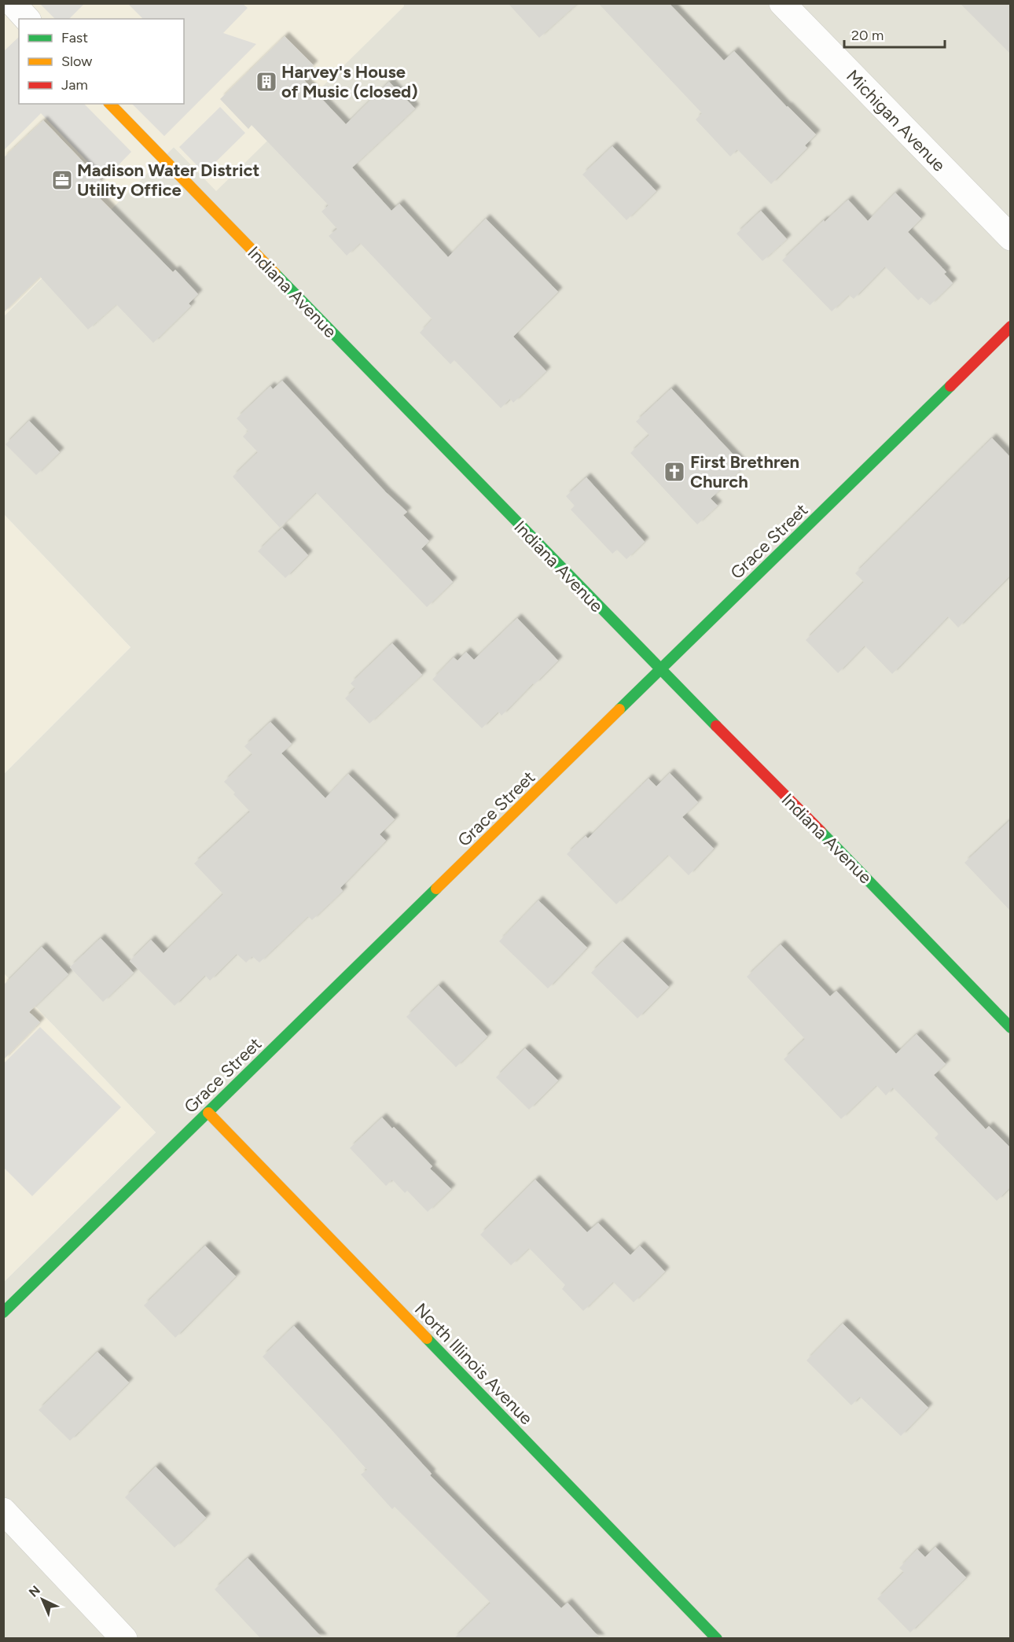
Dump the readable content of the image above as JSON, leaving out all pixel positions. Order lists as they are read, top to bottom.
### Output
{
  "streets": {
    "street": [
      "Michigan Avenue",
      "Indiana Avenue",
      "Grace Street",
      "North Illinois Avenue"
    ]
  },
  "crossings": [
    ["Indiana Avenue", "Grace Street"],
    ["Grace Street", "North Illinois Avenue"]
  ],
  "places": {
    "building": ["Harvey's House of Music (closed)"],
    "office": ["Madison Water District Utility Office"],
    "church": ["First Brethren Church"]
  },
  "legend": ["Fast", "Slow", "Jam"],
  "scale_bar": "20 m",
  "north": "top left"
}
